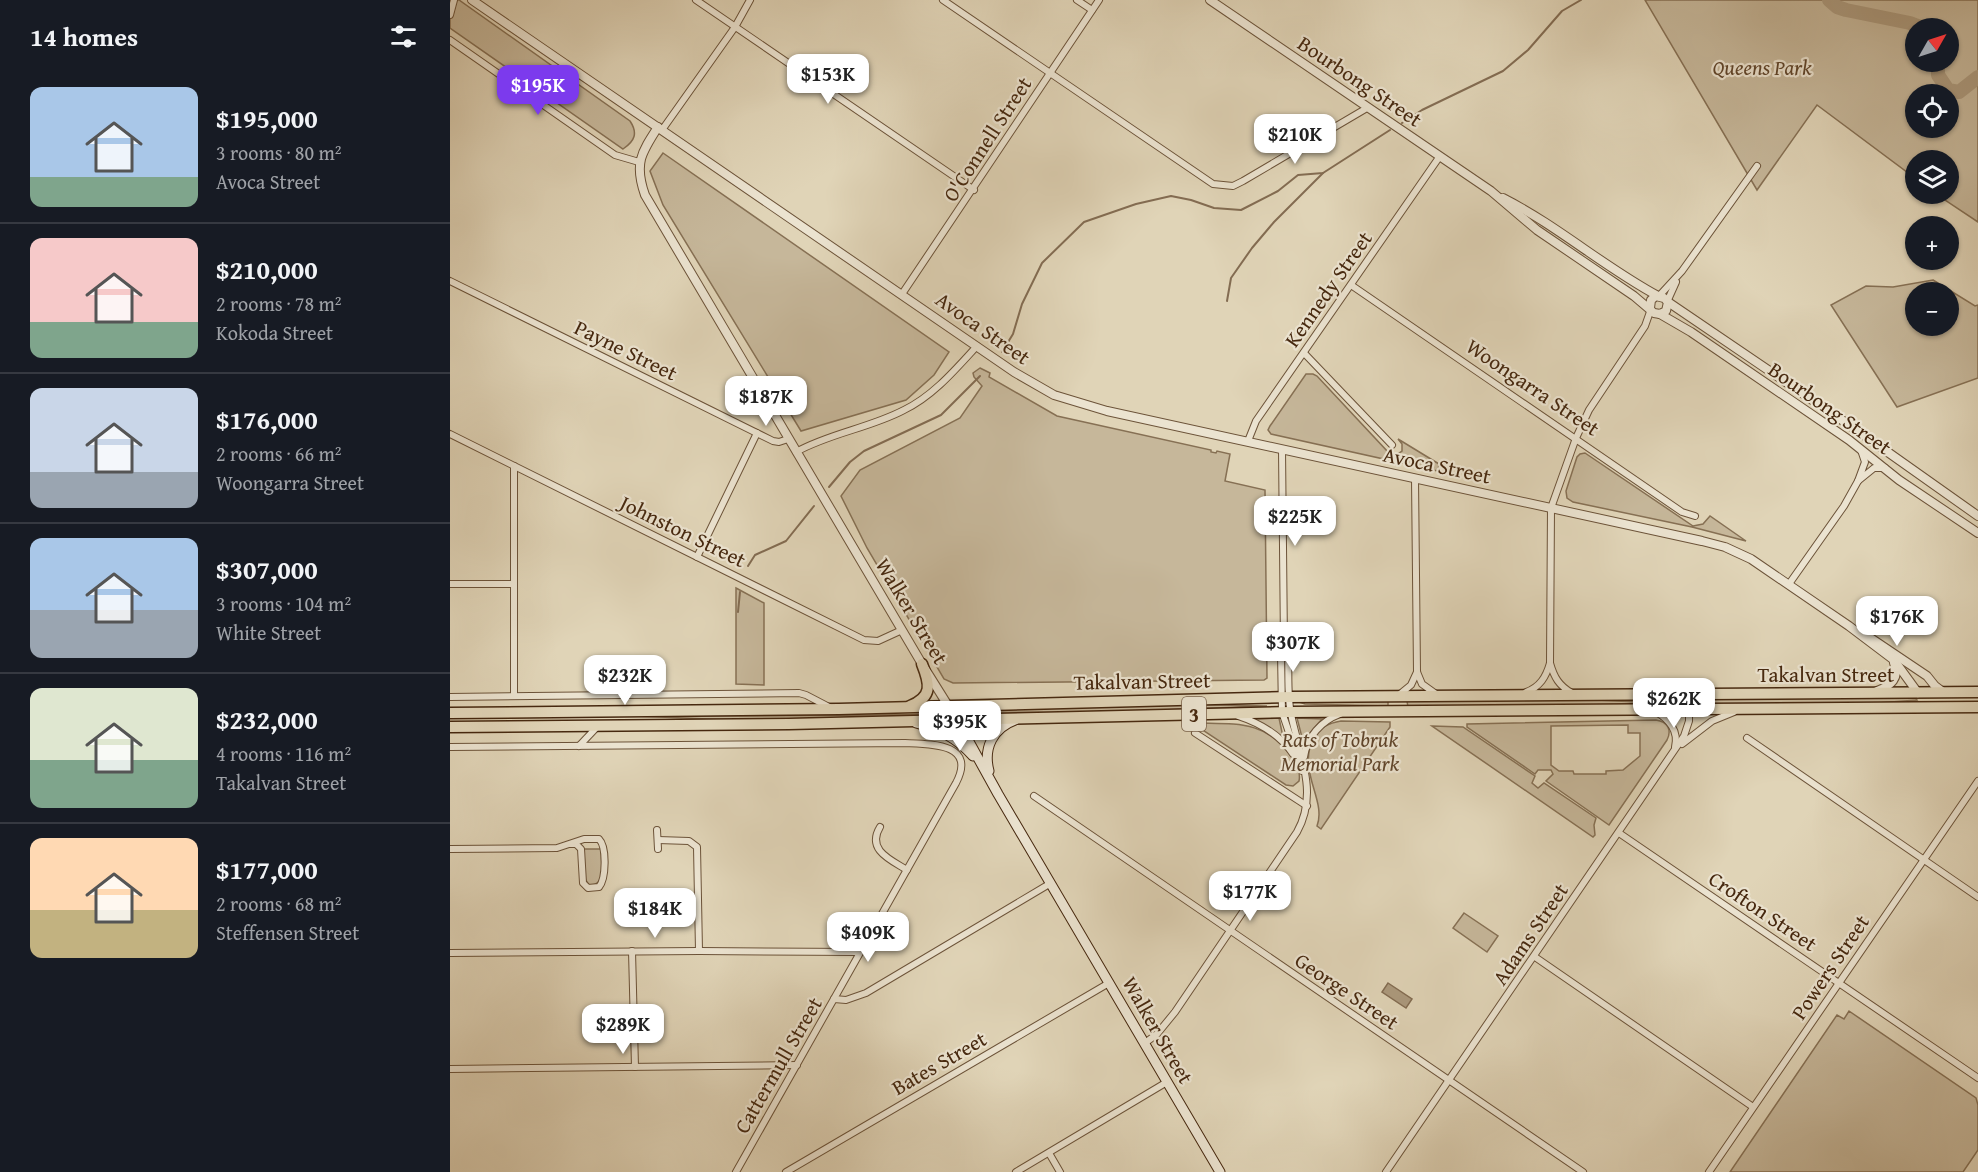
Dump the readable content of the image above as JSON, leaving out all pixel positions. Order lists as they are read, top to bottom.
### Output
{
  "streets": {
    "highway": ["Takalvan Street", "3"],
    "main road": ["Walker Street"],
    "street": [
      "Bourbong Street",
      "O'Connell Street",
      "Kennedy Street",
      "Avoca Street",
      "Payne Street",
      "Woongarra Street",
      "Johnston Street",
      "Crofton Street",
      "Adams Street",
      "Powers Street",
      "George Street",
      "Bates Street",
      "Cattermull Street"
    ]
  },
  "crossings": [
    ["Bourbong Street", "Kennedy Street"],
    ["O'Connell Street", "Avoca Street"],
    ["Kennedy Street", "Avoca Street"],
    ["Kennedy Street", "Woongarra Street"],
    ["Payne Street", "Walker Street"],
    ["Johnston Street", "Walker Street"],
    ["Walker Street", "Takalvan Street"],
    ["Walker Street", "Bates Street"],
    ["Takalvan Street", "Adams Street"],
    ["Crofton Street", "Adams Street"],
    ["Crofton Street", "Powers Street"],
    ["Adams Street", "George Street"]
  ],
  "parks": ["Queens Park", "Rats of Tobruk Memorial Park"],
  "north": "top right",
  "page": {
    "heading": "14 homes",
    "map_buttons": ["+", "−"],
    "price": [
      "$153K",
      "$195K",
      "$210K",
      "$187K",
      "$225K",
      "$176K",
      "$307K",
      "$232K",
      "$262K",
      "$395K",
      "$177K",
      "$184K",
      "$409K",
      "$289K"
    ],
    "list": [
      {
        "name": "$195,000",
        "note": "3 rooms · 80 m² · Avoca Street"
      },
      {
        "name": "$210,000",
        "note": "2 rooms · 78 m² · Kokoda Street"
      },
      {
        "name": "$176,000",
        "note": "2 rooms · 66 m² · Woongarra Street"
      },
      {
        "name": "$307,000",
        "note": "3 rooms · 104 m² · White Street"
      },
      {
        "name": "$232,000",
        "note": "4 rooms · 116 m² · Takalvan Street"
      },
      {
        "name": "$177,000",
        "note": "2 rooms · 68 m² · Steffensen Street"
      }
    ]
  }
}
